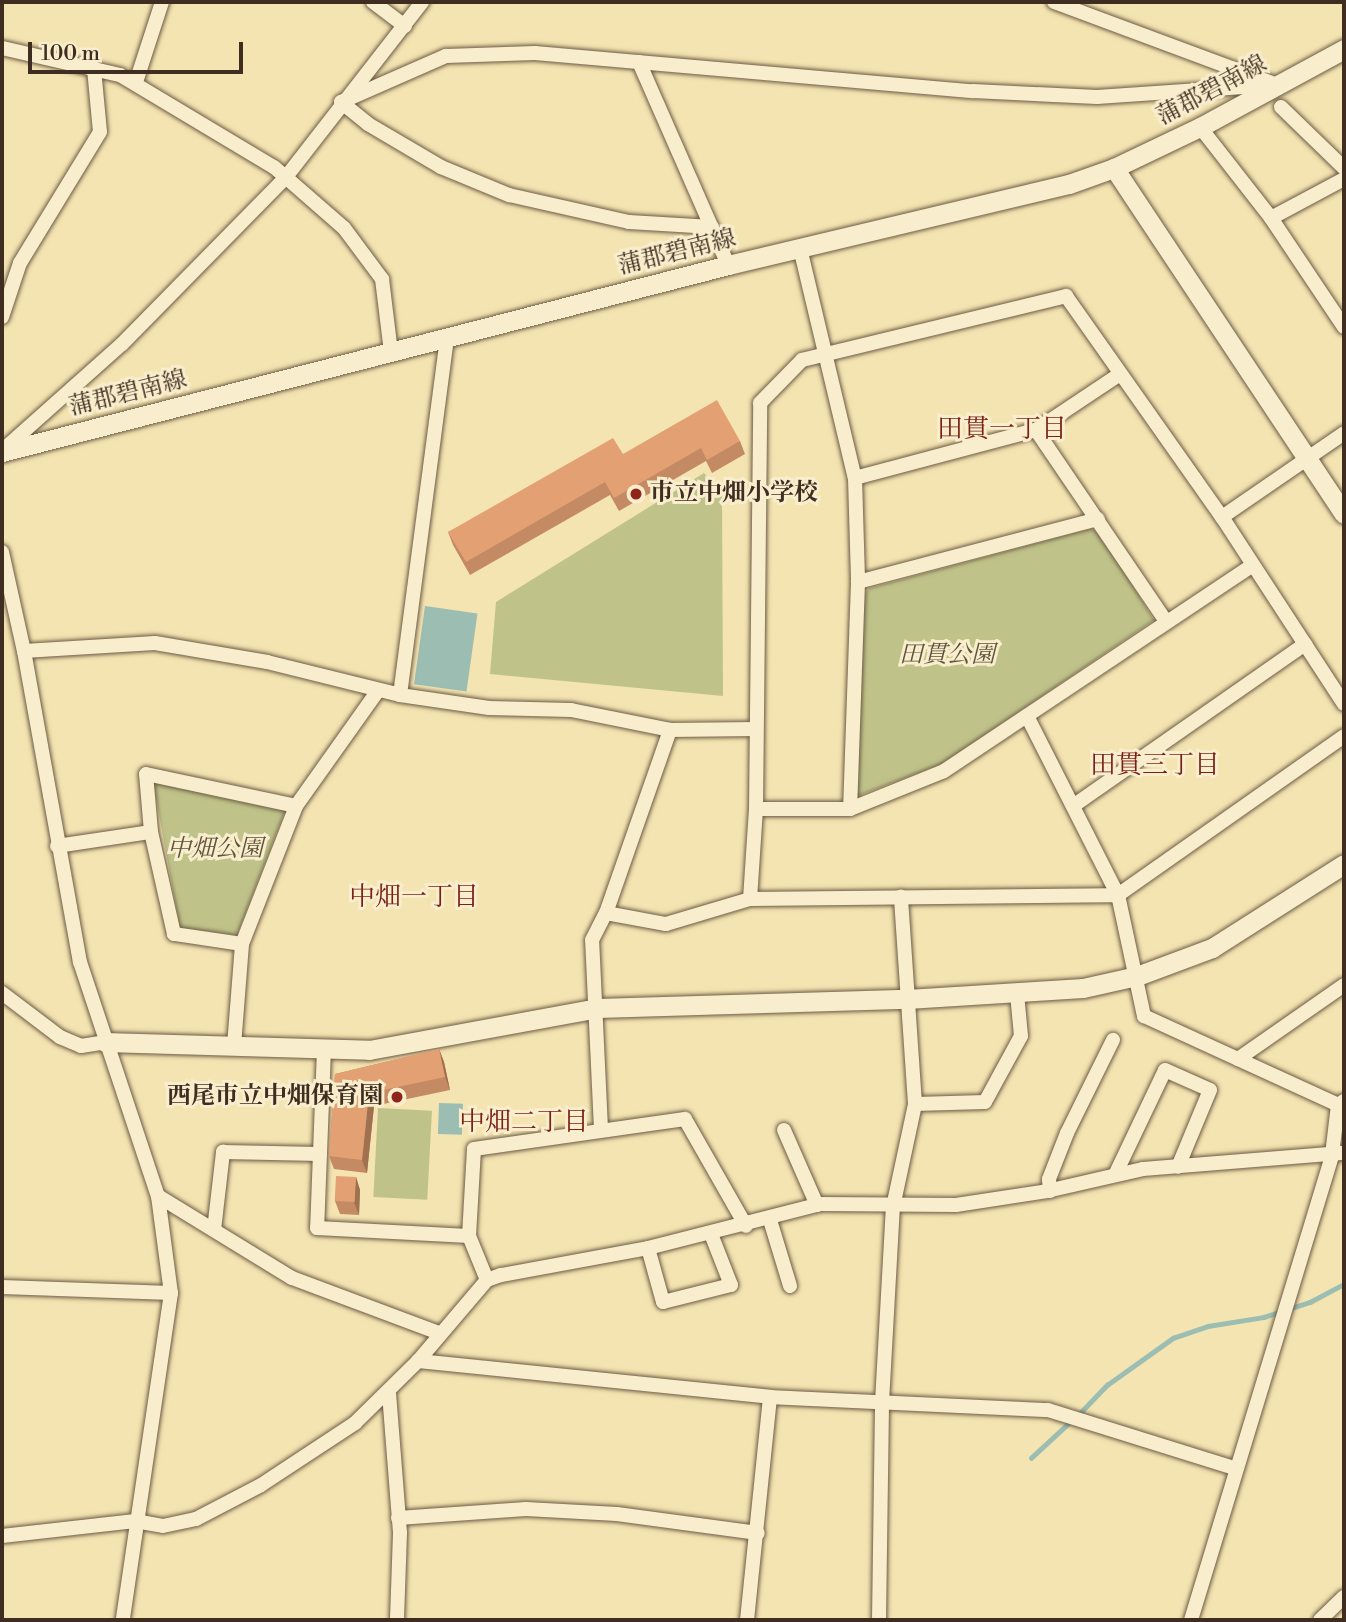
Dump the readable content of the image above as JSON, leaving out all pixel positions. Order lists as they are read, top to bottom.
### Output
{
  "streets": {
    "street": ["蒲郡碧南線"]
  },
  "districts": [
    "田貫一丁目",
    "田貫三丁目",
    "中畑一丁目",
    "中畑二丁目"
  ],
  "parks": ["田貫公園", "中畑公園"],
  "places": ["市立中畑小学校", "西尾市立中畑保育園"],
  "scale_bar": "100 m"
}
